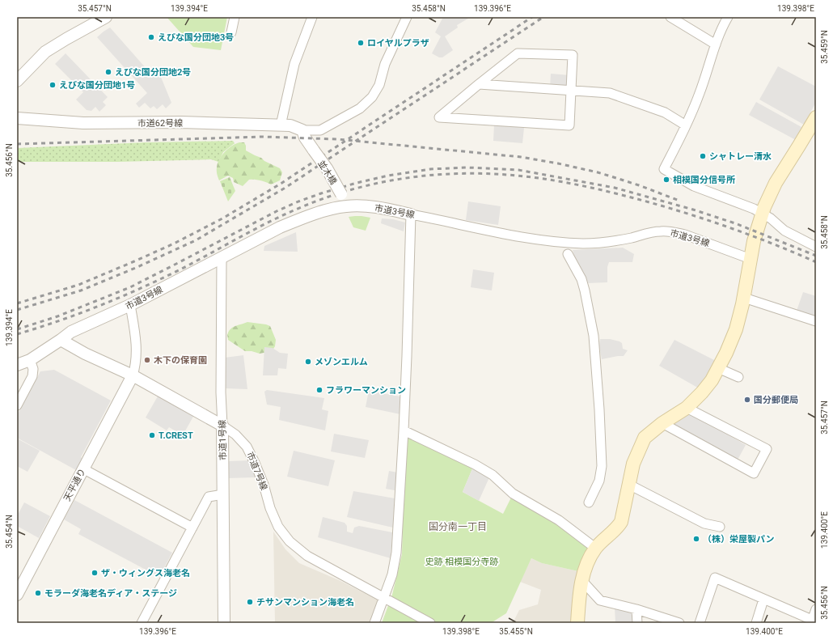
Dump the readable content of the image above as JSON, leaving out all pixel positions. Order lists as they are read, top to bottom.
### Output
{
  "streets": {
    "street": [
      "市道62号線",
      "並木橋",
      "市道3号線",
      "市道1号線",
      "市道7号線",
      "天平通り"
    ]
  },
  "crossings": [
    ["市道62号線", "並木橋"],
    ["並木橋", "市道3号線"],
    ["市道3号線", "市道1号線"],
    ["市道3号線", "市道7号線"],
    ["市道1号線", "市道7号線"],
    ["市道7号線", "天平通り"]
  ],
  "districts": ["国分南一丁目"],
  "parks": ["史跡 相模国分寺跡"],
  "places": [
    "えびな国分団地3号",
    "ロイヤルプラザ",
    "えびな国分団地2号",
    "えびな国分団地1号",
    "シャトレー清水",
    "相模国分信号所",
    "木下の保育園",
    "メゾンエルム",
    "フラワーマンション",
    "国分郵便局",
    "T.CREST",
    "（株）栄屋製パン",
    "ザ・ウィングス海老名",
    "モラーダ海老名ディア・ステージ",
    "チサンマンション海老名"
  ],
  "coordinates": [
    "35.457°N",
    "139.394°E",
    "35.458°N",
    "139.396°E",
    "139.398°E",
    "35.459°N",
    "35.456°N",
    "139.400°E",
    "35.454°N",
    "35.455°N"
  ]
}
